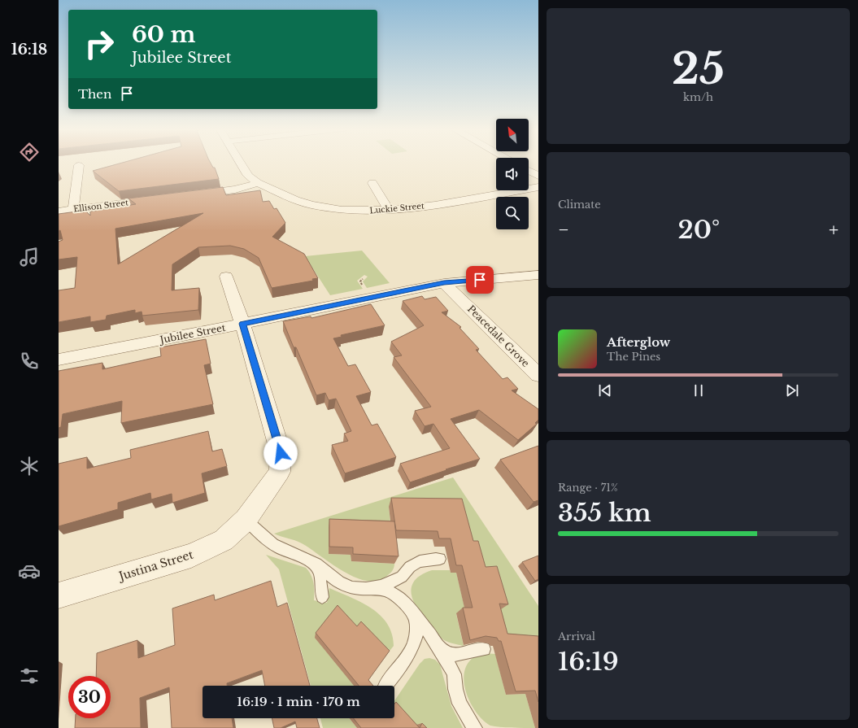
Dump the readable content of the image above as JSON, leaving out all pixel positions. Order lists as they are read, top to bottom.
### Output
{
  "streets": {
    "street": [
      "Ellison Street",
      "Luckie Street",
      "Jubilee Street",
      "Peacedale Grove",
      "Justina Street"
    ]
  },
  "crossings": [
    ["Jubilee Street", "Peacedale Grove"],
    ["Jubilee Street", "Justina Street"]
  ],
  "north": "top left",
  "page": {
    "tabs": "16:18",
    "tile": [
      ["25", "km/h"],
      "Climate",
      ["Range · 71%", "355 km"],
      ["Arrival", "16:19"]
    ],
    "turn": ["60 m", "Jubilee Street"],
    "then": "Then",
    "heat": ["−", "20°", "+"],
    "song": ["Afterglow", "The Pines"],
    "limit": "30",
    "trip": "16:19 · 1 min · 170 m"
  }
}
